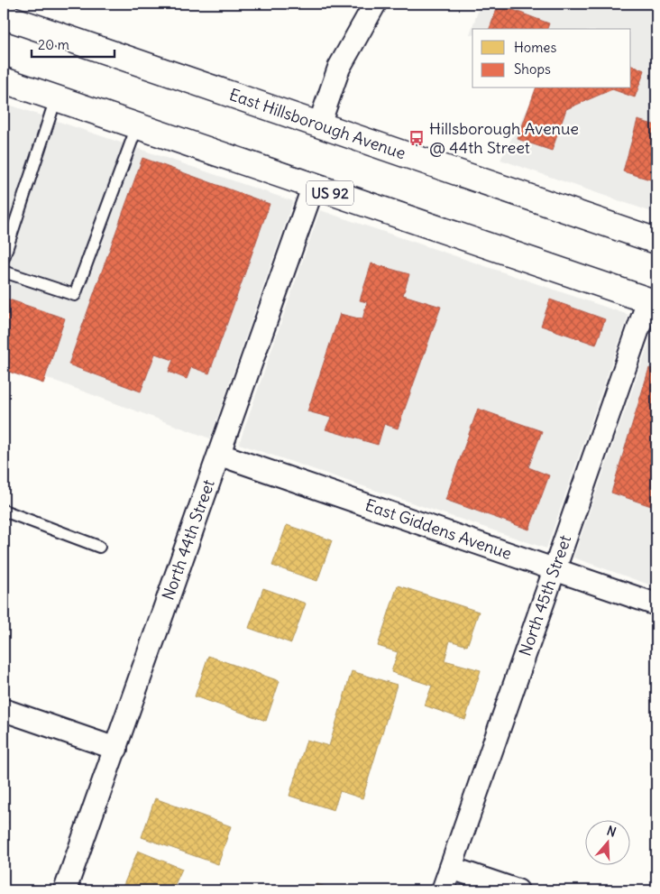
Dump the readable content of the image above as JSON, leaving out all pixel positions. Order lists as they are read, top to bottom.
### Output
{
  "streets": {
    "main road": ["East Hillsborough Avenue", "US 92"],
    "street": ["East Giddens Avenue", "North 44th Street", "North 45th Street"]
  },
  "crossings": [
    ["US 92", "North 44th Street"],
    ["US 92", "North 45th Street"],
    ["East Giddens Avenue", "North 44th Street"],
    ["East Giddens Avenue", "North 45th Street"]
  ],
  "places": {
    "bus stop": ["Hillsborough Avenue @ 44th Street"]
  },
  "legend": ["Homes", "Shops"],
  "scale_bar": "20 m",
  "north": "top"
}
